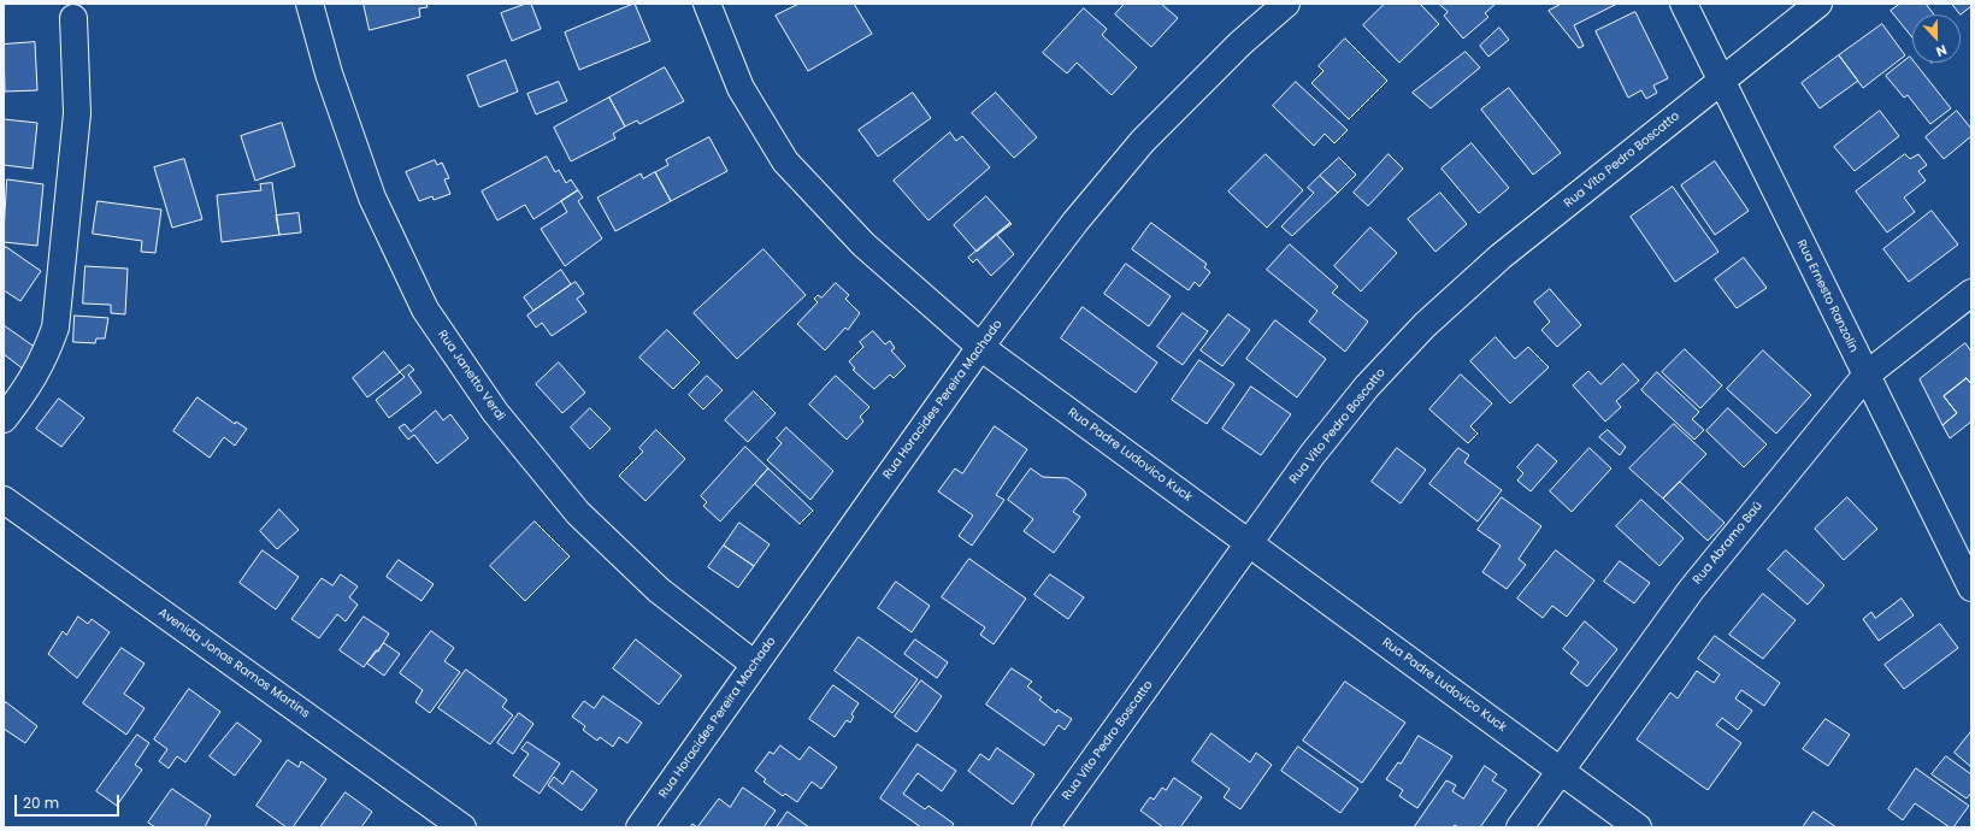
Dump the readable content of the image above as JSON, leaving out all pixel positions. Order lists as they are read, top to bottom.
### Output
{
  "streets": {
    "street": [
      "Rua Vito Pedro Boscatto",
      "Rua Ernesto Ranzolin",
      "Rua Janetto Verdi",
      "Rua Horacides Pereira Machado",
      "Rua Padre Ludovico Kuck",
      "Rua Abramo Baú",
      "Avenida Jonas Ramos Martins"
    ]
  },
  "crossings": [
    ["Rua Vito Pedro Boscatto", "Rua Ernesto Ranzolin"],
    ["Rua Vito Pedro Boscatto", "Rua Padre Ludovico Kuck"],
    ["Rua Ernesto Ranzolin", "Rua Abramo Baú"],
    ["Rua Janetto Verdi", "Rua Horacides Pereira Machado"],
    ["Rua Horacides Pereira Machado", "Rua Padre Ludovico Kuck"],
    ["Rua Padre Ludovico Kuck", "Rua Abramo Baú"]
  ],
  "scale_bar": "20 m",
  "north": "bottom"
}
